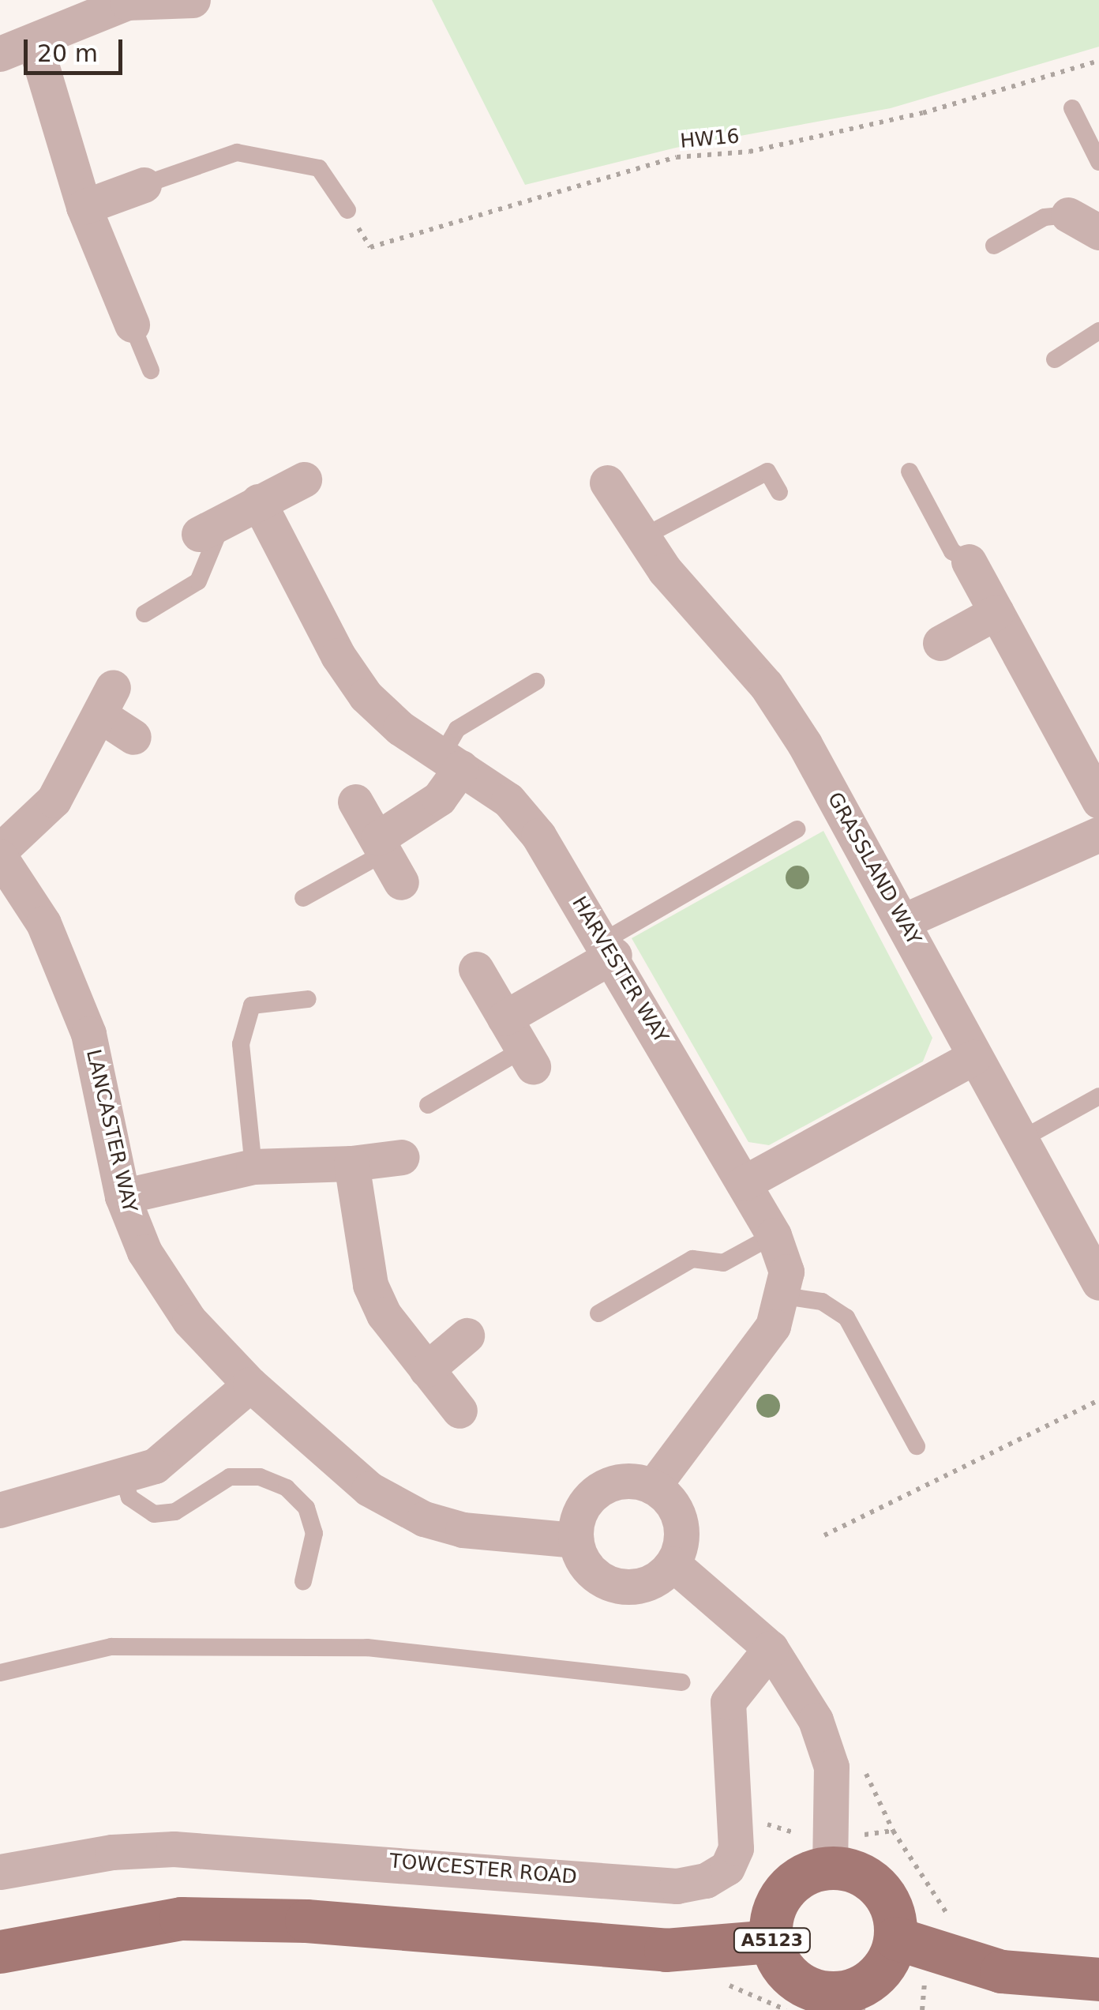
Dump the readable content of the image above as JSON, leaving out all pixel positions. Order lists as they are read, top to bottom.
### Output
{
  "streets": {
    "main road": ["A5123"],
    "street": [
      "GRASSLAND WAY",
      "HARVESTER WAY",
      "LANCASTER WAY",
      "TOWCESTER ROAD"
    ],
    "path": ["HW16"]
  },
  "crossings": [
    ["HARVESTER WAY", "LANCASTER WAY"]
  ],
  "scale_bar": "20 m"
}
